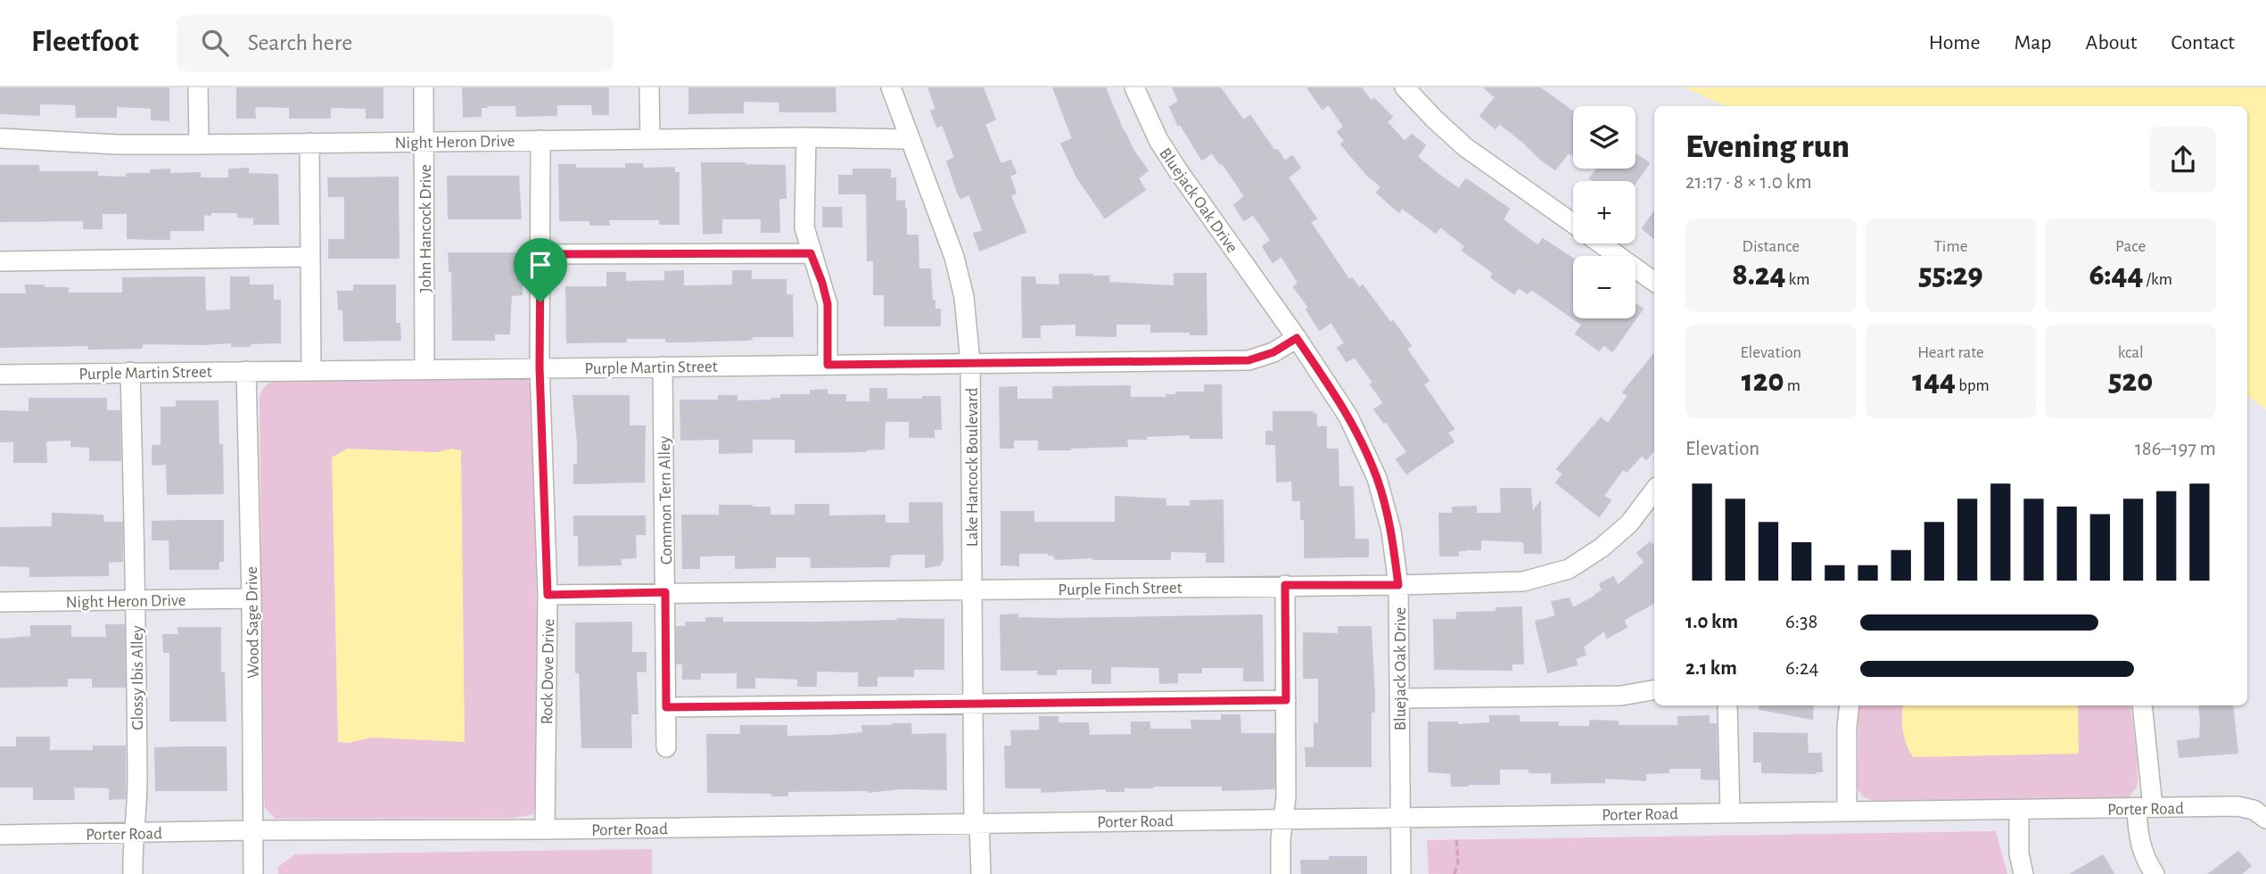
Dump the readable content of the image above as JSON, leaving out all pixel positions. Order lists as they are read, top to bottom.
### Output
{
  "streets": {
    "street": [
      "Night Heron Drive",
      "Bluejack Oak Drive",
      "John Hancock Drive",
      "Purple Martin Street",
      "Lake Hancock Boulevard",
      "Common Tern Alley",
      "Purple Finch Street",
      "Wood Sage Drive",
      "Rock Dove Drive",
      "Glossy Ibis Alley",
      "Porter Road"
    ]
  },
  "crossings": [
    ["Night Heron Drive", "John Hancock Drive"],
    ["Night Heron Drive", "Lake Hancock Boulevard"],
    ["Night Heron Drive", "Wood Sage Drive"],
    ["Night Heron Drive", "Rock Dove Drive"],
    ["Night Heron Drive", "Glossy Ibis Alley"],
    ["Bluejack Oak Drive", "Purple Martin Street"],
    ["Bluejack Oak Drive", "Purple Finch Street"],
    ["Bluejack Oak Drive", "Porter Road"],
    ["John Hancock Drive", "Purple Martin Street"],
    ["Purple Martin Street", "Lake Hancock Boulevard"],
    ["Purple Martin Street", "Common Tern Alley"],
    ["Purple Martin Street", "Wood Sage Drive"],
    ["Purple Martin Street", "Rock Dove Drive"],
    ["Purple Martin Street", "Glossy Ibis Alley"],
    ["Lake Hancock Boulevard", "Purple Finch Street"],
    ["Lake Hancock Boulevard", "Porter Road"],
    ["Common Tern Alley", "Purple Finch Street"],
    ["Purple Finch Street", "Rock Dove Drive"],
    ["Wood Sage Drive", "Porter Road"],
    ["Rock Dove Drive", "Porter Road"],
    ["Glossy Ibis Alley", "Porter Road"]
  ],
  "page": {
    "header": "Fleetfoot",
    "search": "Search here",
    "nav": [
      "Home",
      "Map",
      "About",
      "Contact"
    ],
    "map_buttons": ["+", "−"],
    "heading": ["Evening run", "21:17 · 8 × 1.0 km"],
    "stats": [
      ["Distance", "8.24 km"],
      ["Time", "55:29"],
      ["Pace", "6:44 /km"],
      ["Elevation", "120 m"],
      ["Heart rate", "144 bpm"],
      ["kcal", "520"]
    ],
    "chart": ["Elevation", "186–197 m"],
    "list": [
      {
        "name": "1.0 km",
        "note": "6:38"
      },
      {
        "name": "2.1 km",
        "note": "6:24"
      }
    ]
  }
}
